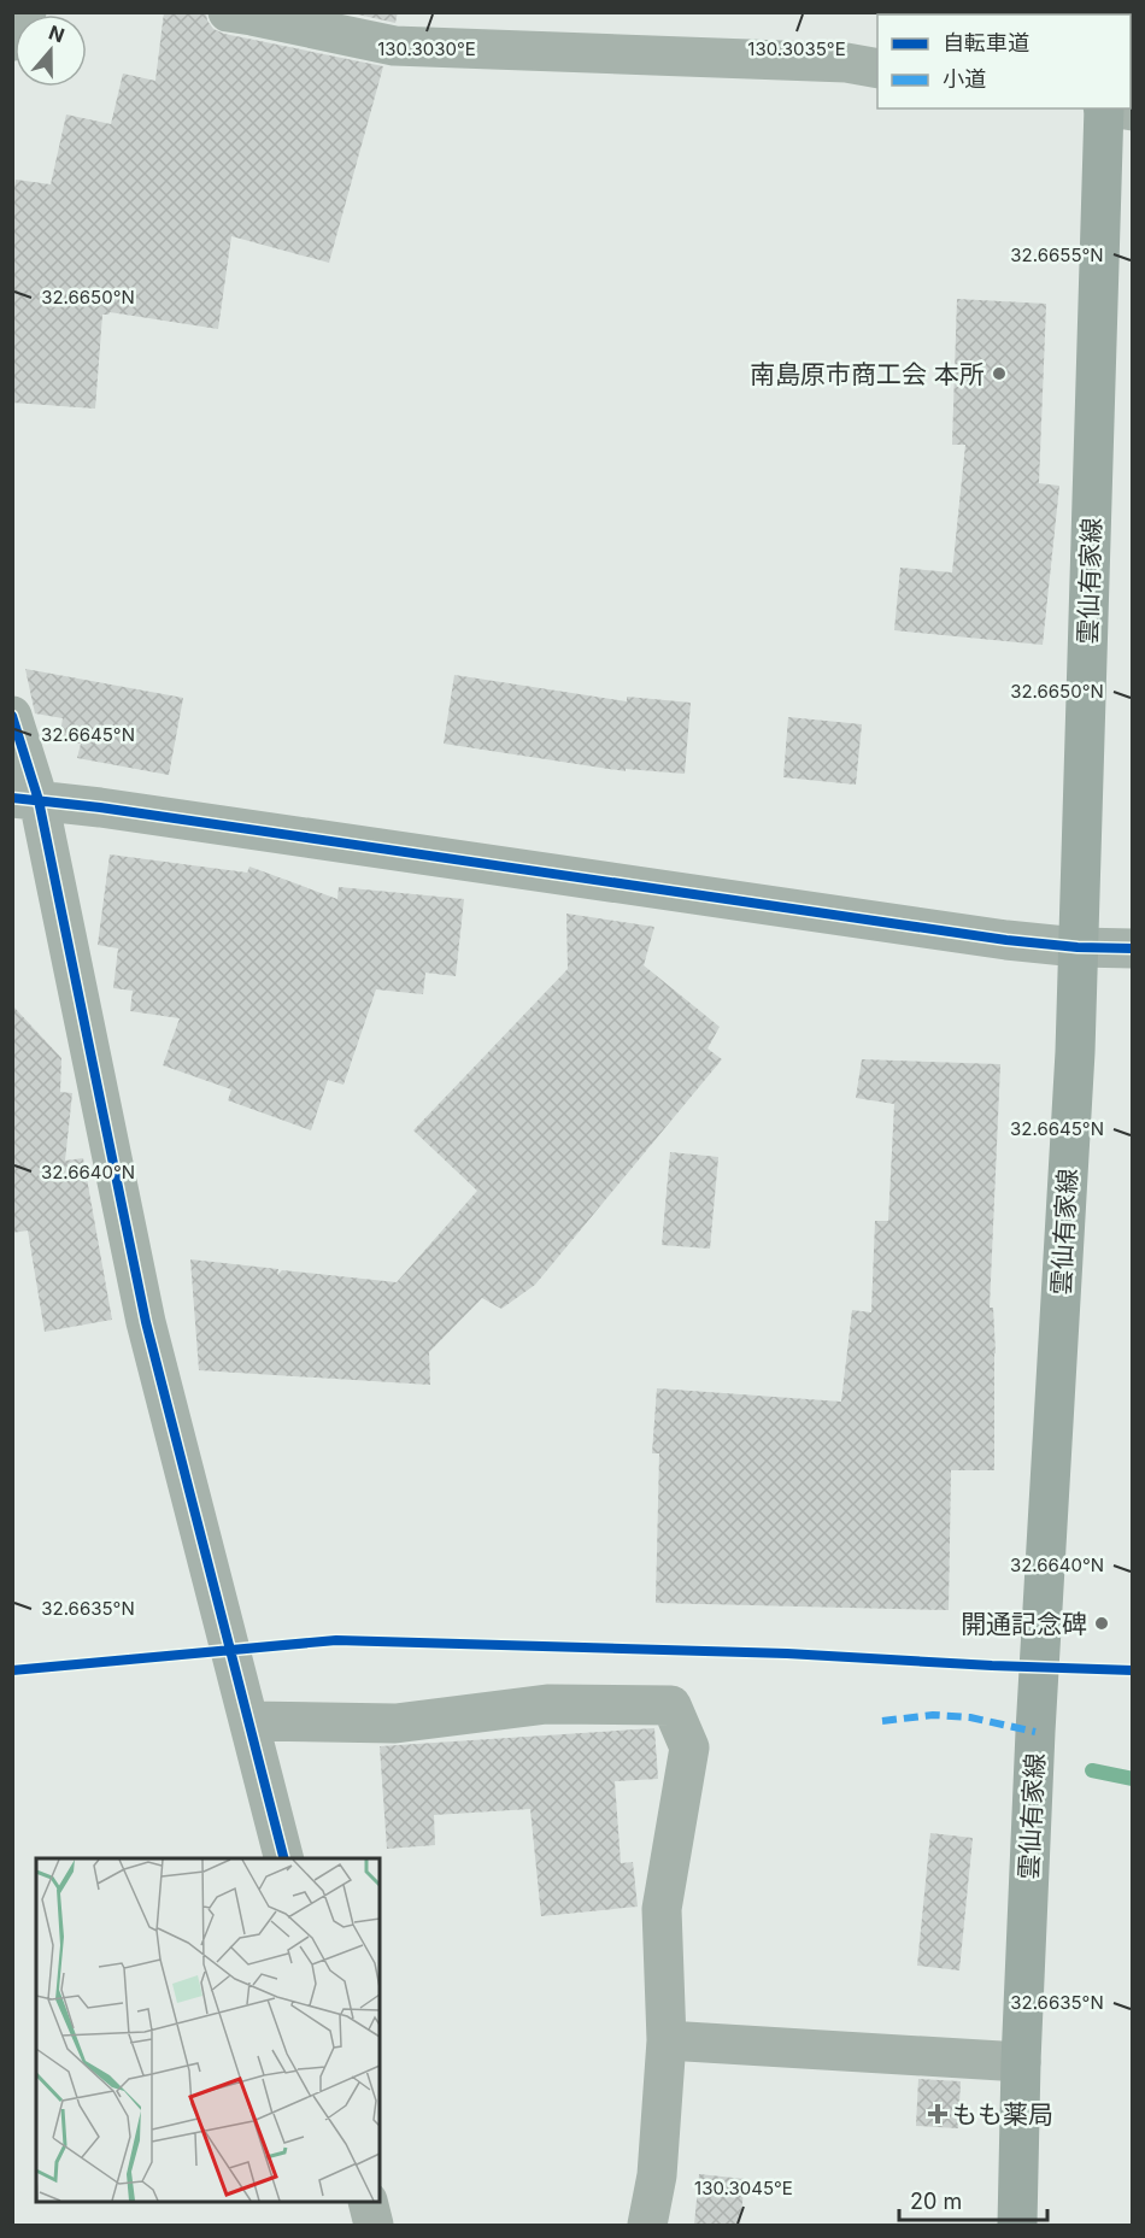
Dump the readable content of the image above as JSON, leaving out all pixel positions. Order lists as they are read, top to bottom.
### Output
{
  "streets": {
    "main road": ["雲仙有家線"]
  },
  "places": {
    "other": ["南島原市商工会 本所", "開通記念碑"],
    "health": ["もも薬局"]
  },
  "legend": ["自転車道", "小道"],
  "scale_bar": "20 m",
  "north": "top",
  "coordinates": [
    "130.3030°E",
    "130.3035°E",
    "32.6655°N",
    "32.6650°N",
    "32.6645°N",
    "32.6640°N",
    "32.6635°N",
    "130.3045°E"
  ]
}
